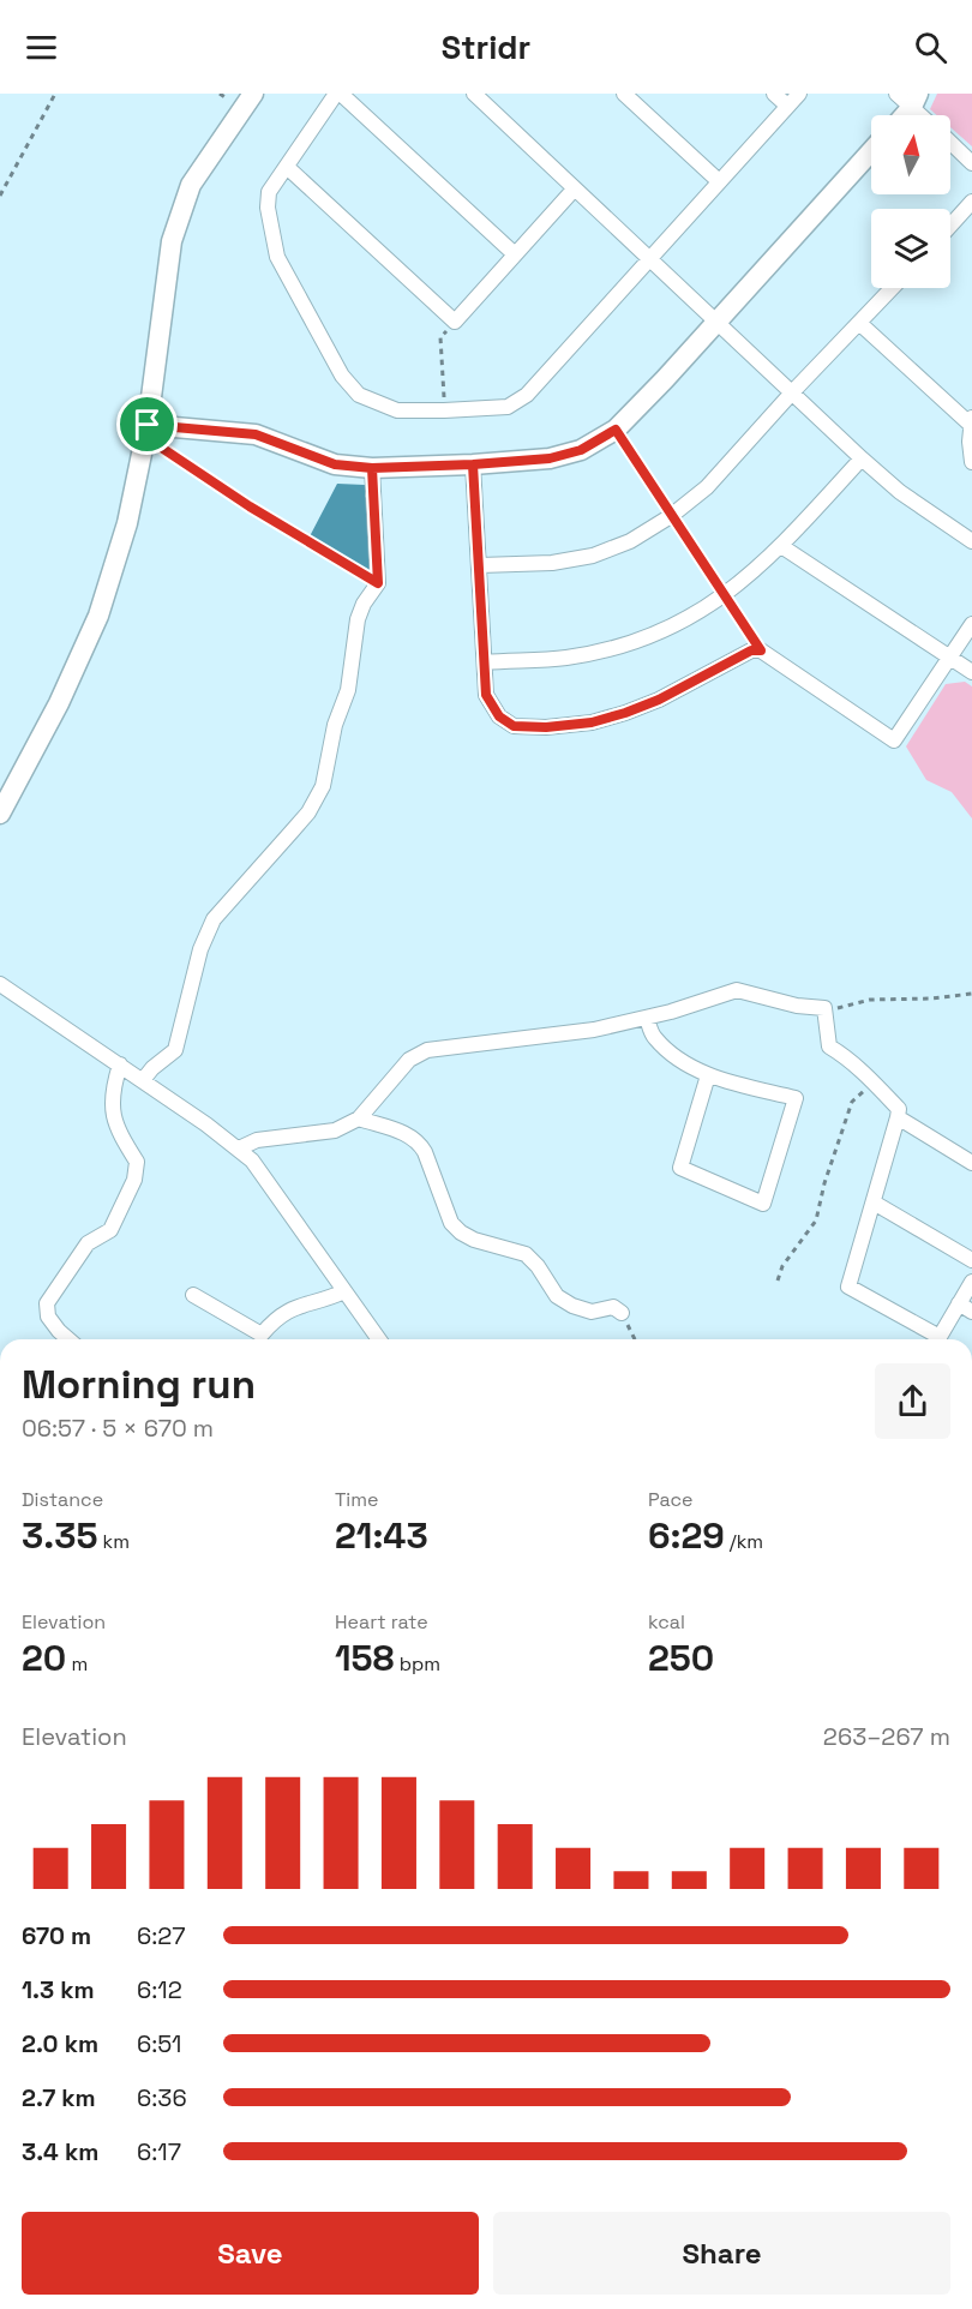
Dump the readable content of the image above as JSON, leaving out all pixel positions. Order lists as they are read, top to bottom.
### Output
{
  "north": "top",
  "page": {
    "header": "Stridr",
    "heading": ["Morning run", "06:57 · 5 × 670 m"],
    "stats": [
      ["Distance", "3.35 km"],
      ["Time", "21:43"],
      ["Pace", "6:29 /km"],
      ["Elevation", "20 m"],
      ["Heart rate", "158 bpm"],
      ["kcal", "250"]
    ],
    "chart": ["Elevation", "263–267 m"],
    "list": [
      {
        "name": "670 m",
        "note": "6:27"
      },
      {
        "name": "1.3 km",
        "note": "6:12"
      },
      {
        "name": "2.0 km",
        "note": "6:51"
      },
      {
        "name": "2.7 km",
        "note": "6:36"
      },
      {
        "name": "3.4 km",
        "note": "6:17"
      }
    ],
    "buttons": ["Save", "Share"]
  }
}
